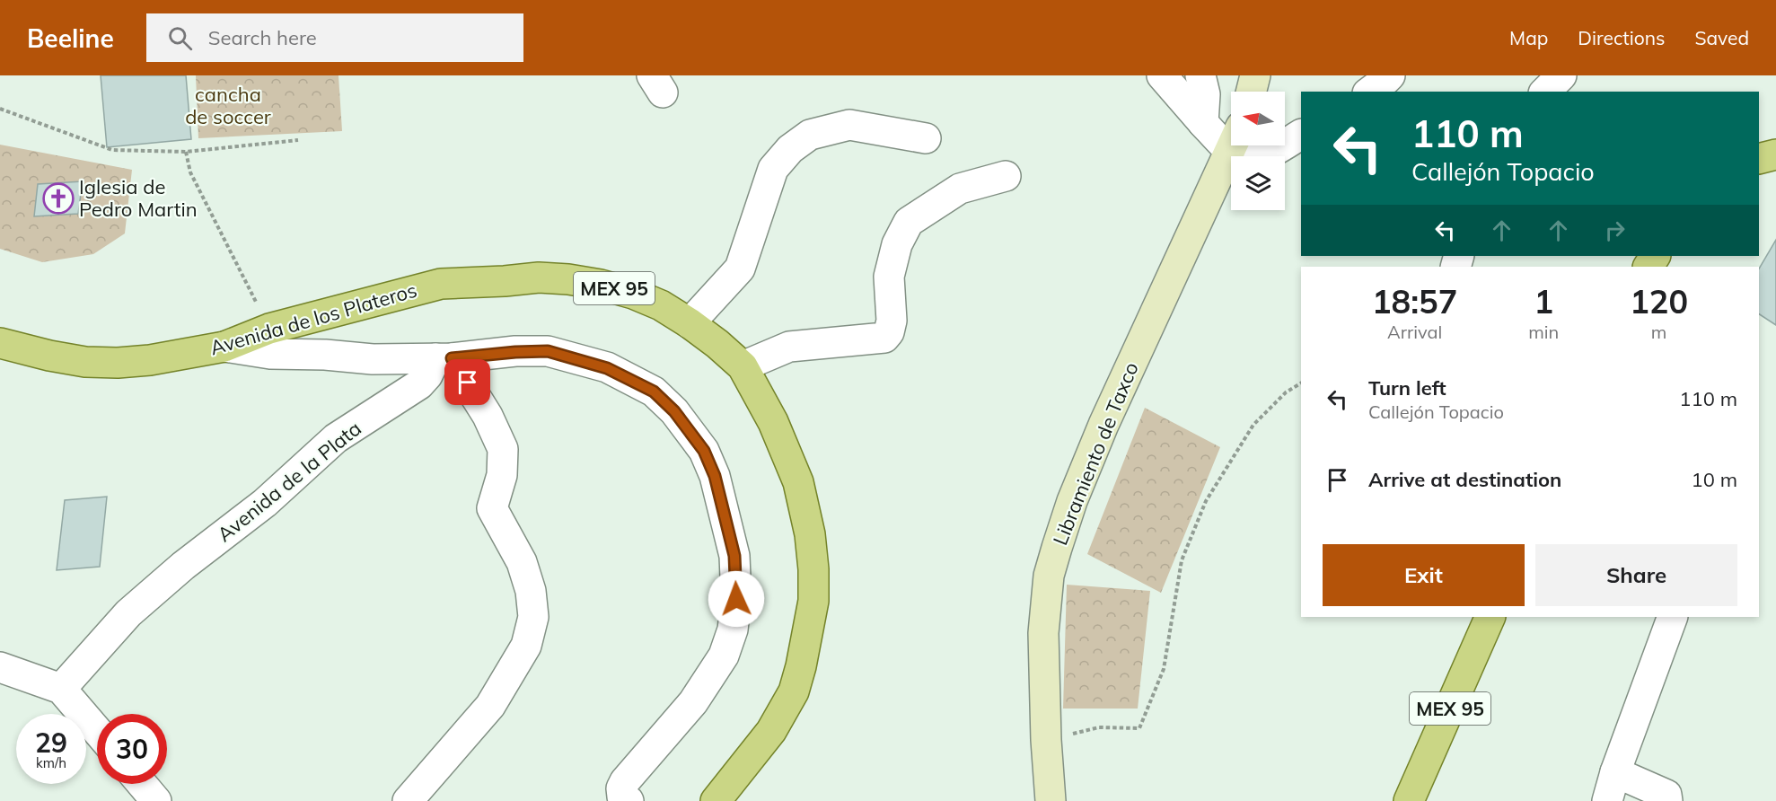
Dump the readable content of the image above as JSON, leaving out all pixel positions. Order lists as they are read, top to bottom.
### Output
{
  "streets": {
    "main road": ["MEX 95", "Avenida de los Plateros", "Libramiento de Taxco"],
    "street": ["Avenida de la Plata"]
  },
  "parks": ["cancha de soccer"],
  "places": {
    "church": ["Iglesia de Pedro Martin"]
  },
  "north": "left",
  "page": {
    "header": "Beeline",
    "search": "Search here",
    "nav": ["Map", "Directions", "Saved"],
    "turn": ["110 m", "Callejón Topacio"],
    "eta": [
      "18:57",
      "Arrival",
      "1",
      "min",
      "120",
      "m"
    ],
    "list": [
      {
        "name": "Turn left",
        "note": "Callejón Topacio",
        "value": "110 m"
      },
      {
        "name": "Arrive at destination",
        "value": "10 m"
      }
    ],
    "buttons": ["Exit", "Share"],
    "speed": "29 km/h",
    "limit": "30"
  }
}
